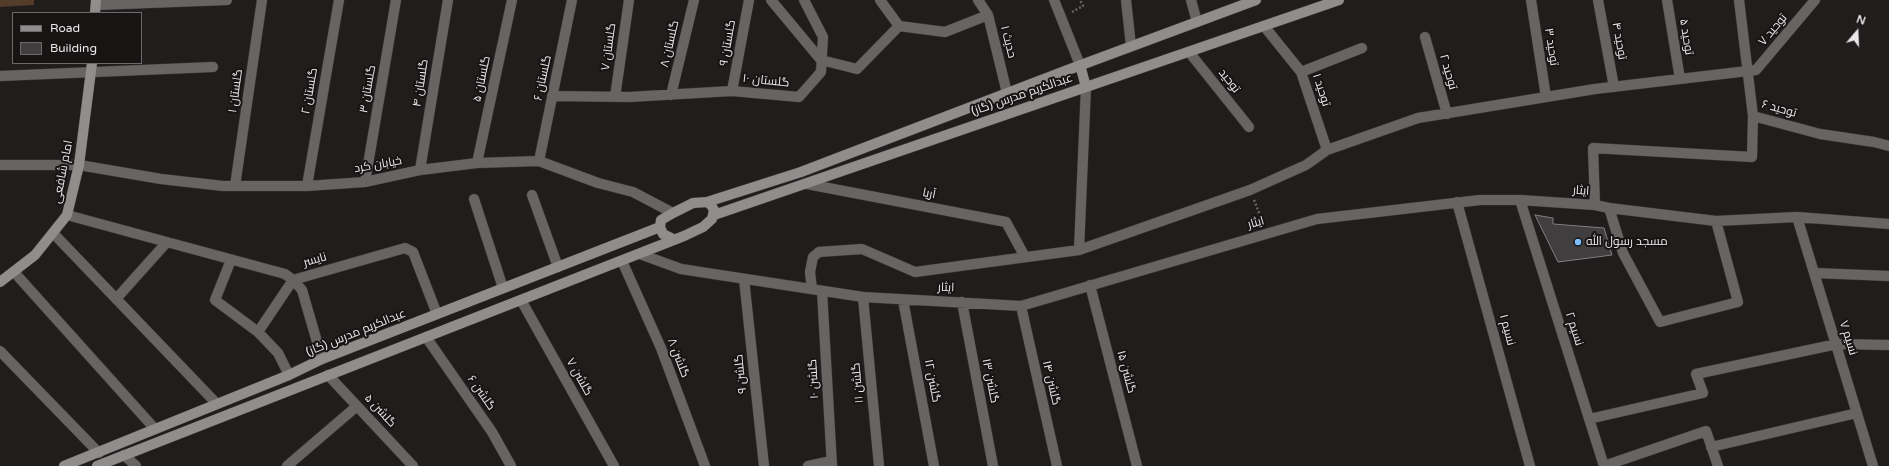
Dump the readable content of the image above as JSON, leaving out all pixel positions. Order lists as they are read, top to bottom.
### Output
{
  "streets": {
    "street": [
      "توحید ۷",
      "توحید ۵",
      "توحید ۴",
      "حدیث ۱",
      "گلستان ۹",
      "گلستان ۸",
      "گلستان ۷",
      "توحید ۳",
      "توحید ۲",
      "گلستان ۶",
      "گلستان ۵",
      "گلستان ۱۰",
      "توحید",
      "گلستان ۴",
      "گلستان ۳",
      "توحید ۱",
      "گلستان ۱",
      "گلستان ۲",
      "عبدالکریم مدرس (گاز)",
      "توحید ۶",
      "خیابان کرد",
      "امام شافعی",
      "ایثار",
      "آریا",
      "نایسر",
      "نسیم ۲",
      "نسیم ۱",
      "نسیم ۷",
      "گلشن ۸",
      "گلشن ۱۵",
      "گلشن ۹",
      "گلشن ۷",
      "گلشن ۱۰",
      "گلشن ۱۲",
      "گلشن ۱۳",
      "گلشن ۱۱",
      "گلشن ۱۴",
      "گلشن ۶",
      "گلشن ۵"
    ]
  },
  "crossings": [
    ["توحید ۷", "توحید ۶"],
    ["حدیث ۱", "عبدالکریم مدرس (گاز)"],
    ["گلستان ۹", "گلستان ۱۰"],
    ["گلستان ۶", "خیابان کرد"],
    ["گلستان ۵", "خیابان کرد"],
    ["توحید", "عبدالکریم مدرس (گاز)"],
    ["گلستان ۴", "خیابان کرد"],
    ["گلستان ۳", "خیابان کرد"],
    ["توحید ۱", "عبدالکریم مدرس (گاز)"],
    ["گلستان ۱", "خیابان کرد"],
    ["گلستان ۲", "خیابان کرد"],
    ["عبدالکریم مدرس (گاز)", "خیابان کرد"],
    ["عبدالکریم مدرس (گاز)", "آریا"],
    ["عبدالکریم مدرس (گاز)", "نایسر"],
    ["خیابان کرد", "امام شافعی"],
    ["ایثار", "نسیم ۲"],
    ["ایثار", "نسیم ۱"],
    ["ایثار", "نسیم ۷"],
    ["ایثار", "گلشن ۱۵"],
    ["ایثار", "گلشن ۹"],
    ["ایثار", "گلشن ۱۰"],
    ["ایثار", "گلشن ۱۲"],
    ["ایثار", "گلشن ۱۳"],
    ["ایثار", "گلشن ۱۱"],
    ["ایثار", "گلشن ۱۴"]
  ],
  "places": ["مسجد رسول الله"],
  "legend": ["Road", "Building"],
  "north": "top"
}
